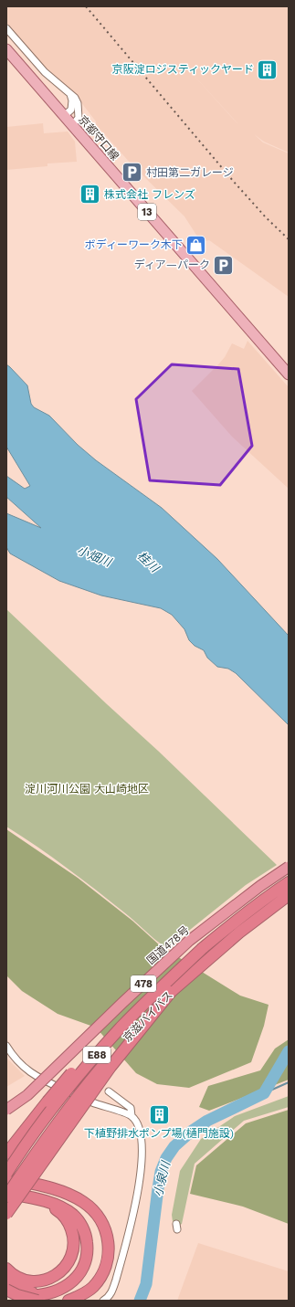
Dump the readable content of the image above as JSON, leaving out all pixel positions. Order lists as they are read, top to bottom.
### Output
{
  "streets": {
    "highway": [
      "国道478号",
      "478",
      "京滋バイパス",
      "E88"
    ],
    "main road": ["京都守口線", "13"]
  },
  "crossings": [
    ["京滋バイパス", "E88"]
  ],
  "water": ["小畑川", "桂川", "小泉川"],
  "parks": ["淀川河川公園 大山崎地区"],
  "places": {
    "building": ["京阪淀ロジスティックヤード", "株式会社 フレンズ", "下植野排水ポンプ場(樋門施設)"],
    "parking": ["村田第二ガレージ", "ディア―パーク"],
    "shop": ["ボディーワーク木下"]
  }
}
